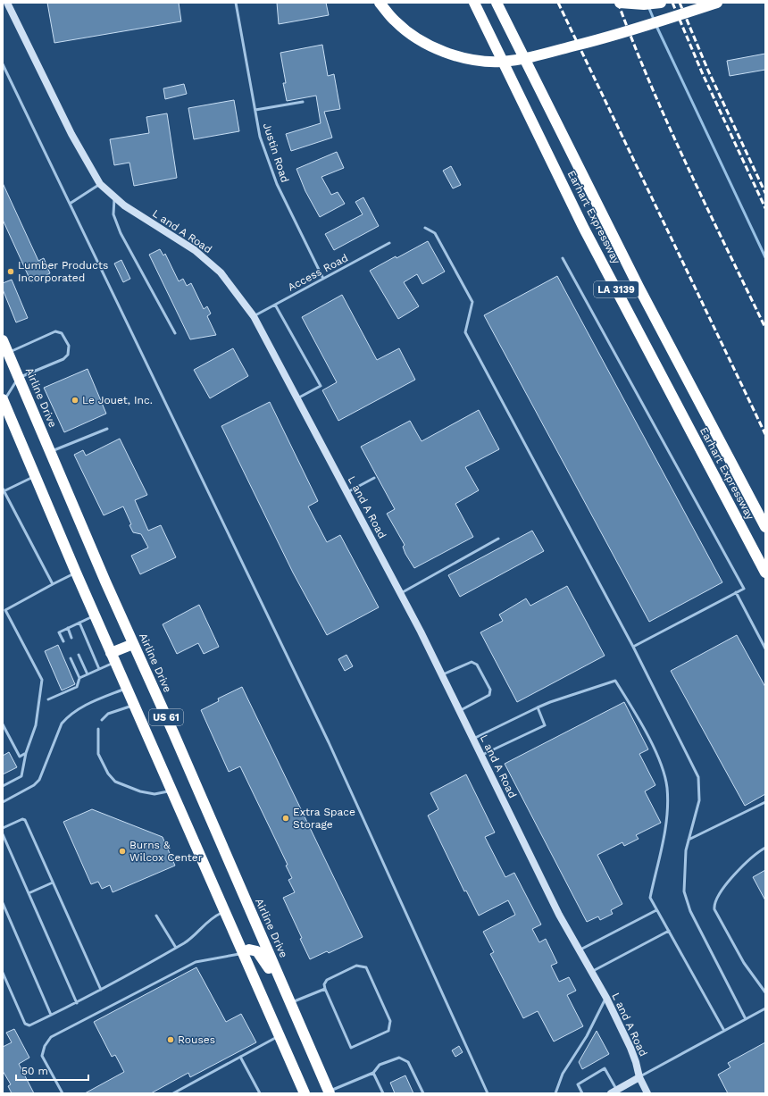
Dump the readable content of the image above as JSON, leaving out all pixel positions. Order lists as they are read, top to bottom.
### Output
{
  "streets": {
    "highway": [
      "Earhart Expressway",
      "LA 3139",
      "Airline Drive",
      "US 61"
    ],
    "street": ["L and A Road"],
    "lane": ["Justin Road", "Access Road"]
  },
  "crossings": [
    ["Justin Road", "Access Road"],
    ["L and A Road", "Access Road"]
  ],
  "places": [
    "Lumber Products Incorporated",
    "Le Jouet, Inc.",
    "Extra Space Storage",
    "Burns & Wilcox Center",
    "Rouses"
  ],
  "scale_bar": "50 m"
}
